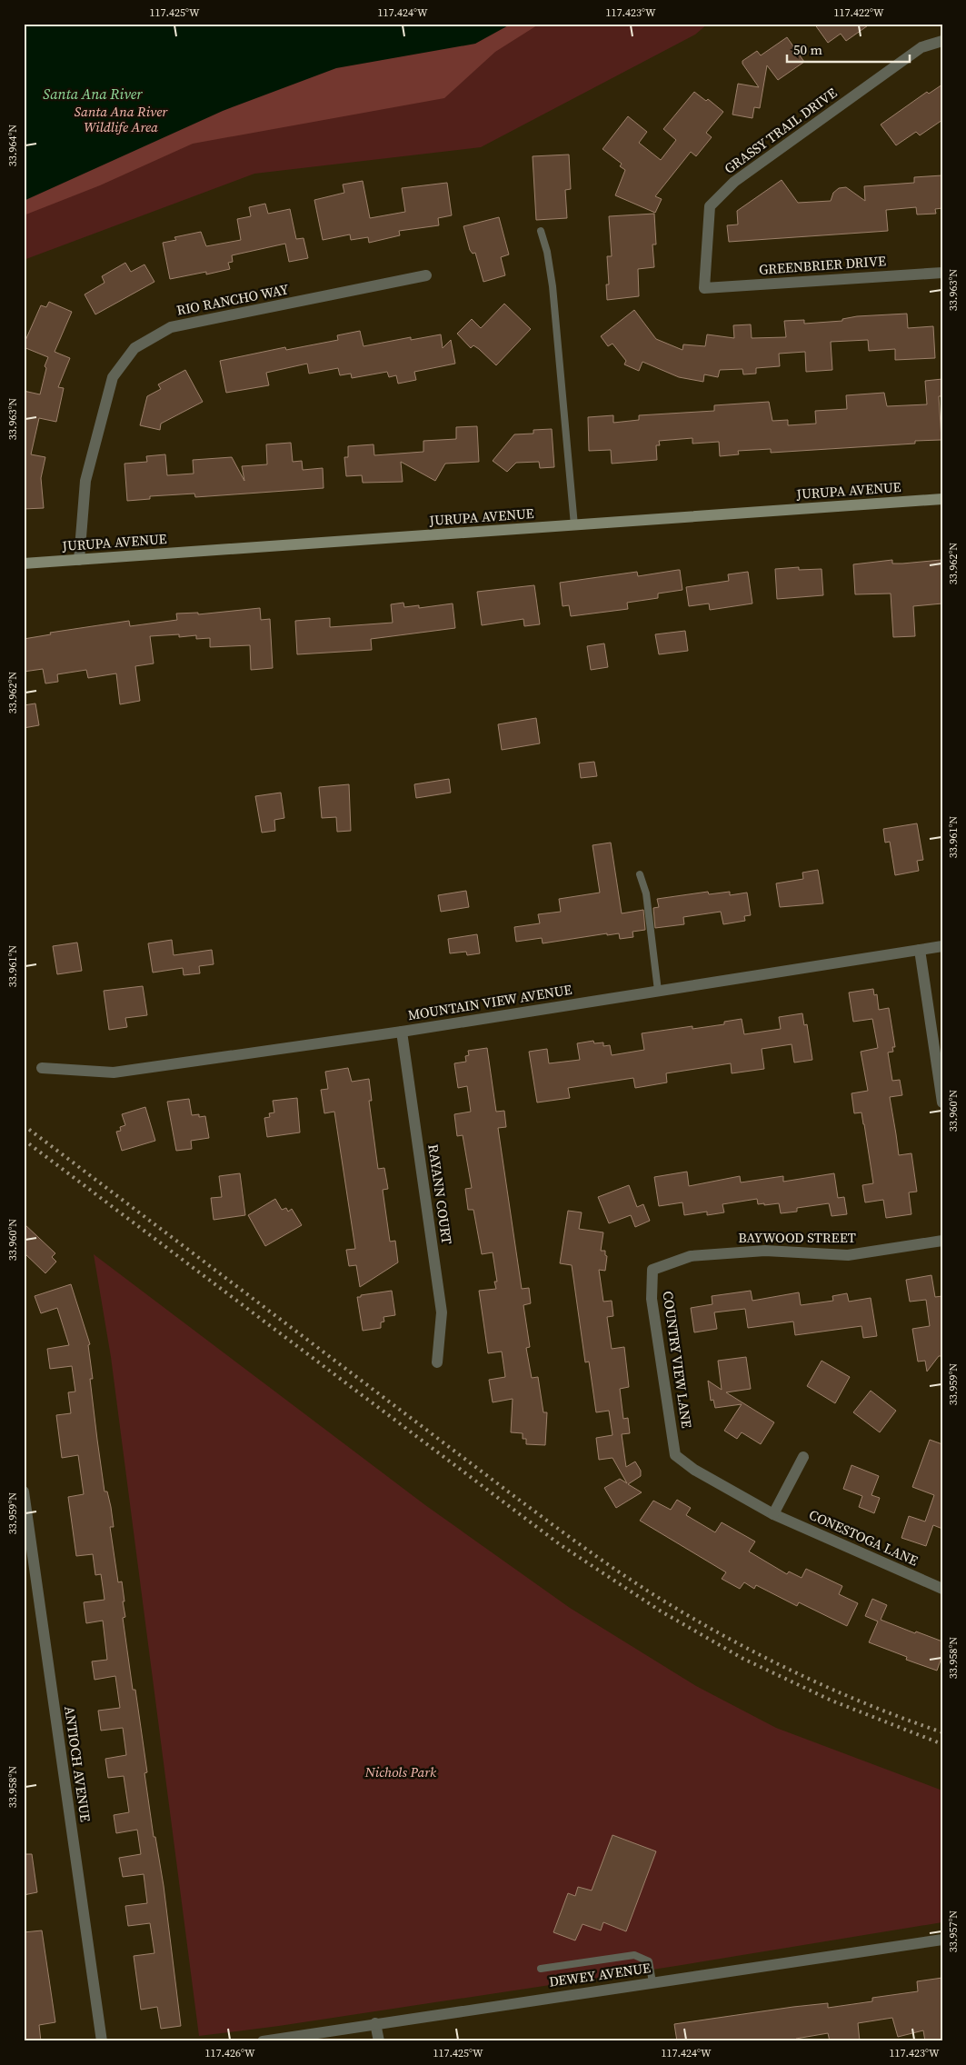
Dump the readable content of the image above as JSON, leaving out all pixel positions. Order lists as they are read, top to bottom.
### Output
{
  "streets": {
    "main road": ["JURUPA AVENUE"],
    "street": [
      "GRASSY TRAIL DRIVE",
      "GREENBRIER DRIVE",
      "RIO RANCHO WAY",
      "MOUNTAIN VIEW AVENUE",
      "RAYANN COURT",
      "BAYWOOD STREET",
      "COUNTRY VIEW LANE",
      "CONESTOGA LANE",
      "ANTIOCH AVENUE",
      "DEWEY AVENUE"
    ]
  },
  "crossings": [
    ["GRASSY TRAIL DRIVE", "GREENBRIER DRIVE"],
    ["RIO RANCHO WAY", "JURUPA AVENUE"],
    ["MOUNTAIN VIEW AVENUE", "RAYANN COURT"],
    ["BAYWOOD STREET", "COUNTRY VIEW LANE"],
    ["COUNTRY VIEW LANE", "CONESTOGA LANE"]
  ],
  "water": ["Santa Ana River"],
  "parks": ["Santa Ana River Wildlife Area", "Nichols Park"],
  "scale_bar": "50 m",
  "coordinates": [
    "117.425°W",
    "117.424°W",
    "117.423°W",
    "117.422°W",
    "33.964°N",
    "33.963°N",
    "33.962°N",
    "33.961°N",
    "33.960°N",
    "33.959°N",
    "33.958°N",
    "33.957°N",
    "117.426°W"
  ]
}
